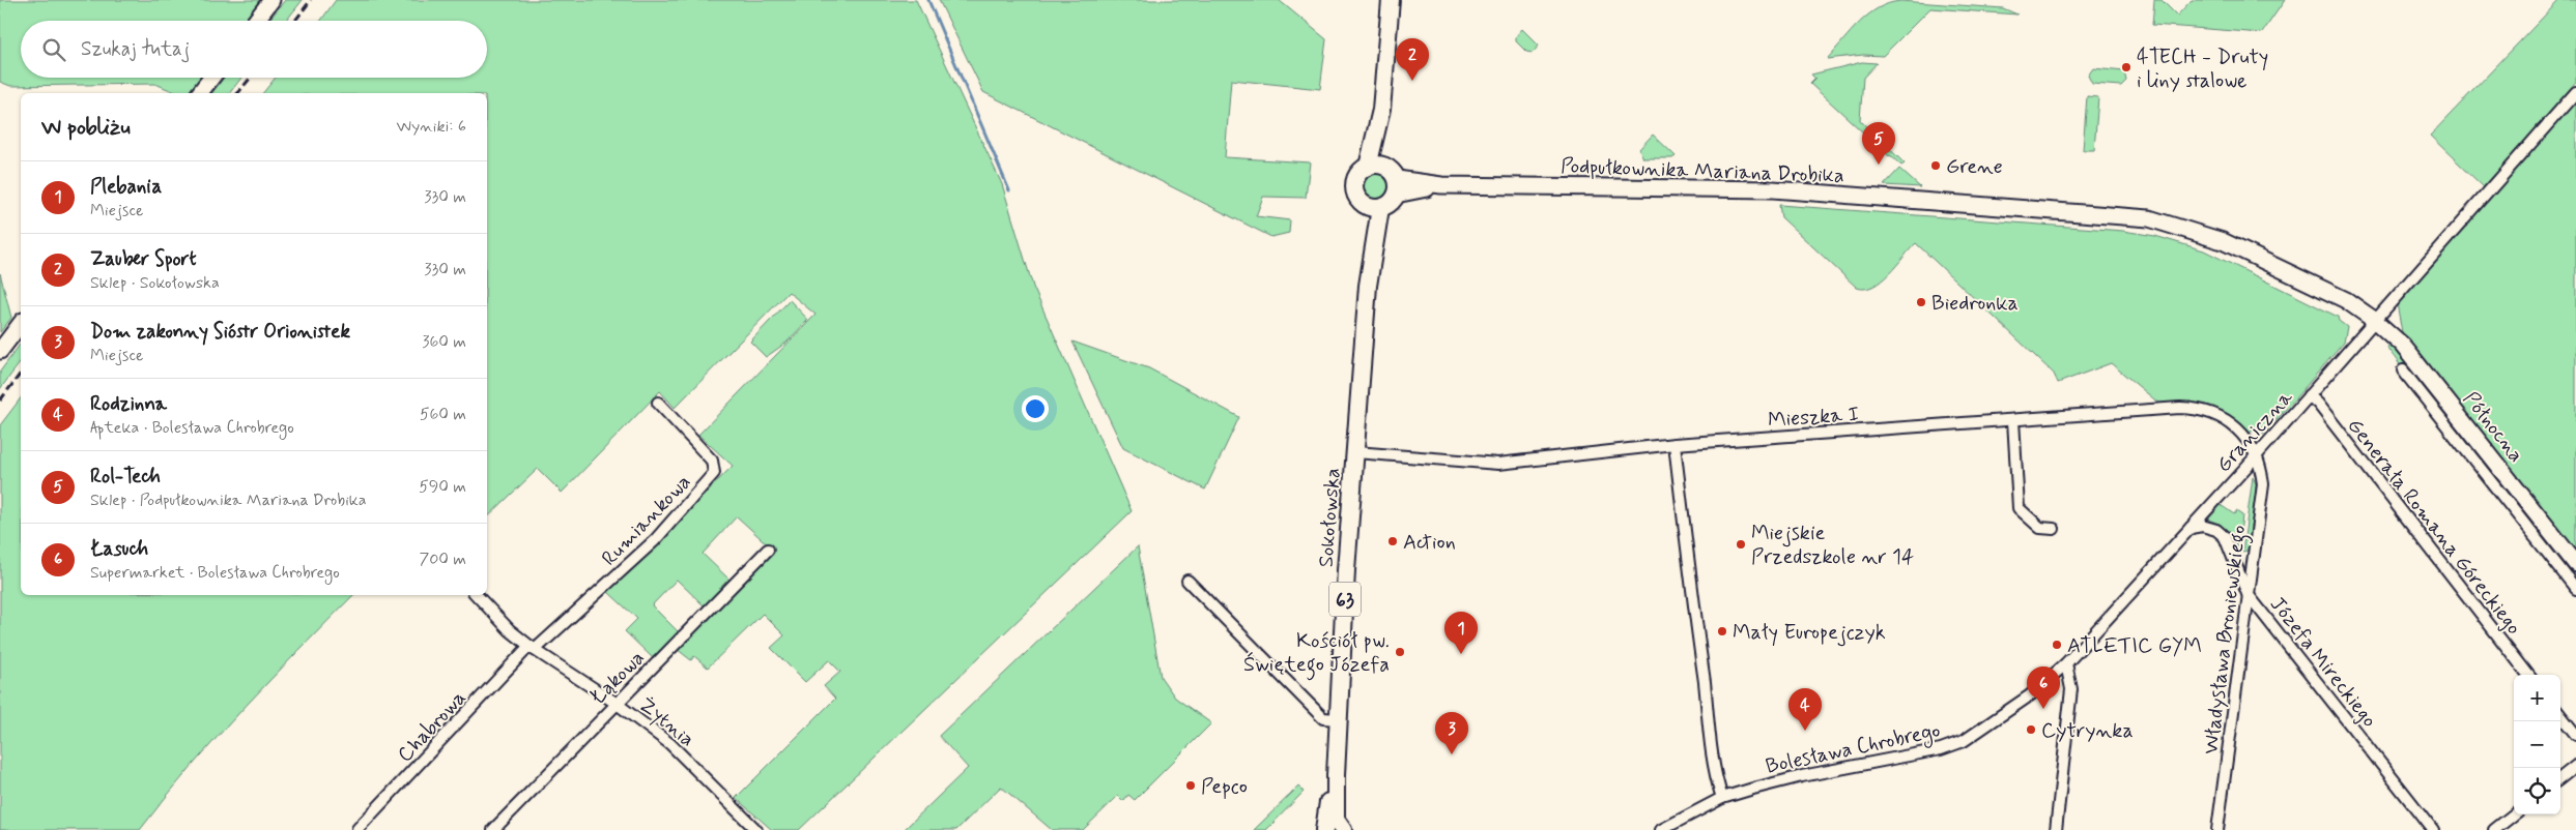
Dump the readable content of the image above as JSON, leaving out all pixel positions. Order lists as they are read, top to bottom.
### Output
{
  "streets": {
    "main road": [
      "Podpułkownika Mariana Drobika",
      "Północna",
      "Sokołowska",
      "63"
    ],
    "street": [
      "Mieszka I",
      "Graniczna",
      "Rumiankowa",
      "Generała Romana Góreckiego",
      "Władysława Broniewskiego",
      "Józefa Mireckiego",
      "Łąkowa",
      "Żytnia",
      "Chabrowa",
      "Bolesława Chrobrego"
    ]
  },
  "crossings": [
    ["Podpułkownika Mariana Drobika", "Północna"],
    ["Podpułkownika Mariana Drobika", "Graniczna"],
    ["Podpułkownika Mariana Drobika", "Sokołowska"],
    ["Mieszka I", "Graniczna"],
    ["Mieszka I", "Sokołowska"],
    ["Mieszka I", "Władysława Broniewskiego"],
    ["Północna", "Graniczna"],
    ["Graniczna", "Generała Romana Góreckiego"],
    ["Graniczna", "Władysława Broniewskiego"],
    ["Graniczna", "Józefa Mireckiego"],
    ["Graniczna", "Bolesława Chrobrego"],
    ["Rumiankowa", "Żytnia"],
    ["Rumiankowa", "Chabrowa"],
    ["Władysława Broniewskiego", "Józefa Mireckiego"],
    ["Łąkowa", "Żytnia"],
    ["Żytnia", "Chabrowa"]
  ],
  "places": [
    "4TECH - Druty i liny stalowe",
    "Grene",
    "Biedronka",
    "Action",
    "Miejskie Przedszkole nr 14",
    "Mały Europejczyk",
    "ATLETIC GYM",
    "Kościół pw. Świętego Józefa",
    "Cytrynka",
    "Pepco"
  ],
  "page": {
    "search": "Szukaj tutaj",
    "pins": [
      "2",
      "5",
      "1",
      "6",
      "4",
      "3"
    ],
    "heading": ["W pobliżu", "Wyniki: 6"],
    "list": [
      {
        "mark": "1",
        "name": "Plebania",
        "note": "Miejsce",
        "value": "330 m"
      },
      {
        "mark": "2",
        "name": "Zauber Sport",
        "note": "Sklep · Sokołowska",
        "value": "330 m"
      },
      {
        "mark": "3",
        "name": "Dom zakonny Sióstr Orionistek",
        "note": "Miejsce",
        "value": "360 m"
      },
      {
        "mark": "4",
        "name": "Rodzinna",
        "note": "Apteka · Bolesława Chrobrego",
        "value": "560 m"
      },
      {
        "mark": "5",
        "name": "Rol-Tech",
        "note": "Sklep · Podpułkownika Mariana Drobika",
        "value": "590 m"
      },
      {
        "mark": "6",
        "name": "Łasuch",
        "note": "Supermarket · Bolesława Chrobrego",
        "value": "700 m"
      }
    ],
    "map_buttons": ["+", "−"]
  }
}
